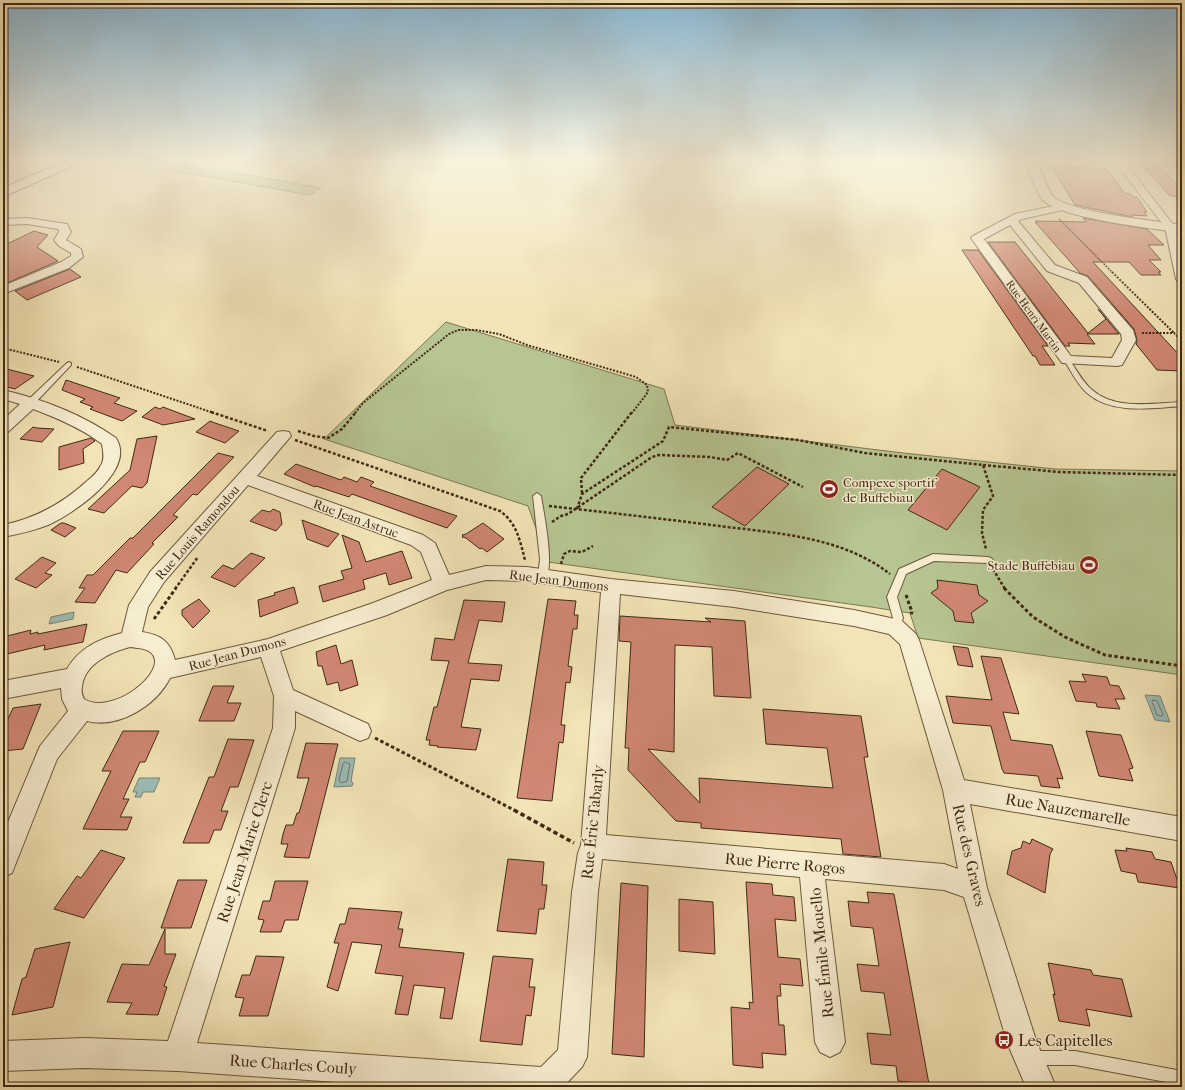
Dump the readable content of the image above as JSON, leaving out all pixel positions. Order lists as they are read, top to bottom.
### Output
{
  "streets": {
    "street": [
      "Rue Henri Martin",
      "Rue Jean Astruc",
      "Rue Louis Ramondou",
      "Rue Jean Dumons",
      "Rue Nauzemarelle",
      "Rue Éric Tabarly",
      "Rue Jean-Marie Clerc",
      "Rue des Graves",
      "Rue Pierre Rogos",
      "Rue Émile Mouello",
      "Rue Charles Couly"
    ]
  },
  "crossings": [
    ["Rue Jean Astruc", "Rue Louis Ramondou"],
    ["Rue Jean Astruc", "Rue Jean Dumons"],
    ["Rue Louis Ramondou", "Rue Jean Dumons"],
    ["Rue Jean Dumons", "Rue Éric Tabarly"],
    ["Rue Jean Dumons", "Rue Jean-Marie Clerc"],
    ["Rue Jean Dumons", "Rue des Graves"],
    ["Rue Nauzemarelle", "Rue des Graves"],
    ["Rue Éric Tabarly", "Rue Pierre Rogos"],
    ["Rue Éric Tabarly", "Rue Charles Couly"],
    ["Rue Jean-Marie Clerc", "Rue Charles Couly"],
    ["Rue des Graves", "Rue Pierre Rogos"],
    ["Rue Pierre Rogos", "Rue Émile Mouello"]
  ],
  "places": {
    "sports": ["Compexe sportif de Buffebiau", "Stade Buffebiau"],
    "bus stop": ["Les Capitelles"]
  }
}
